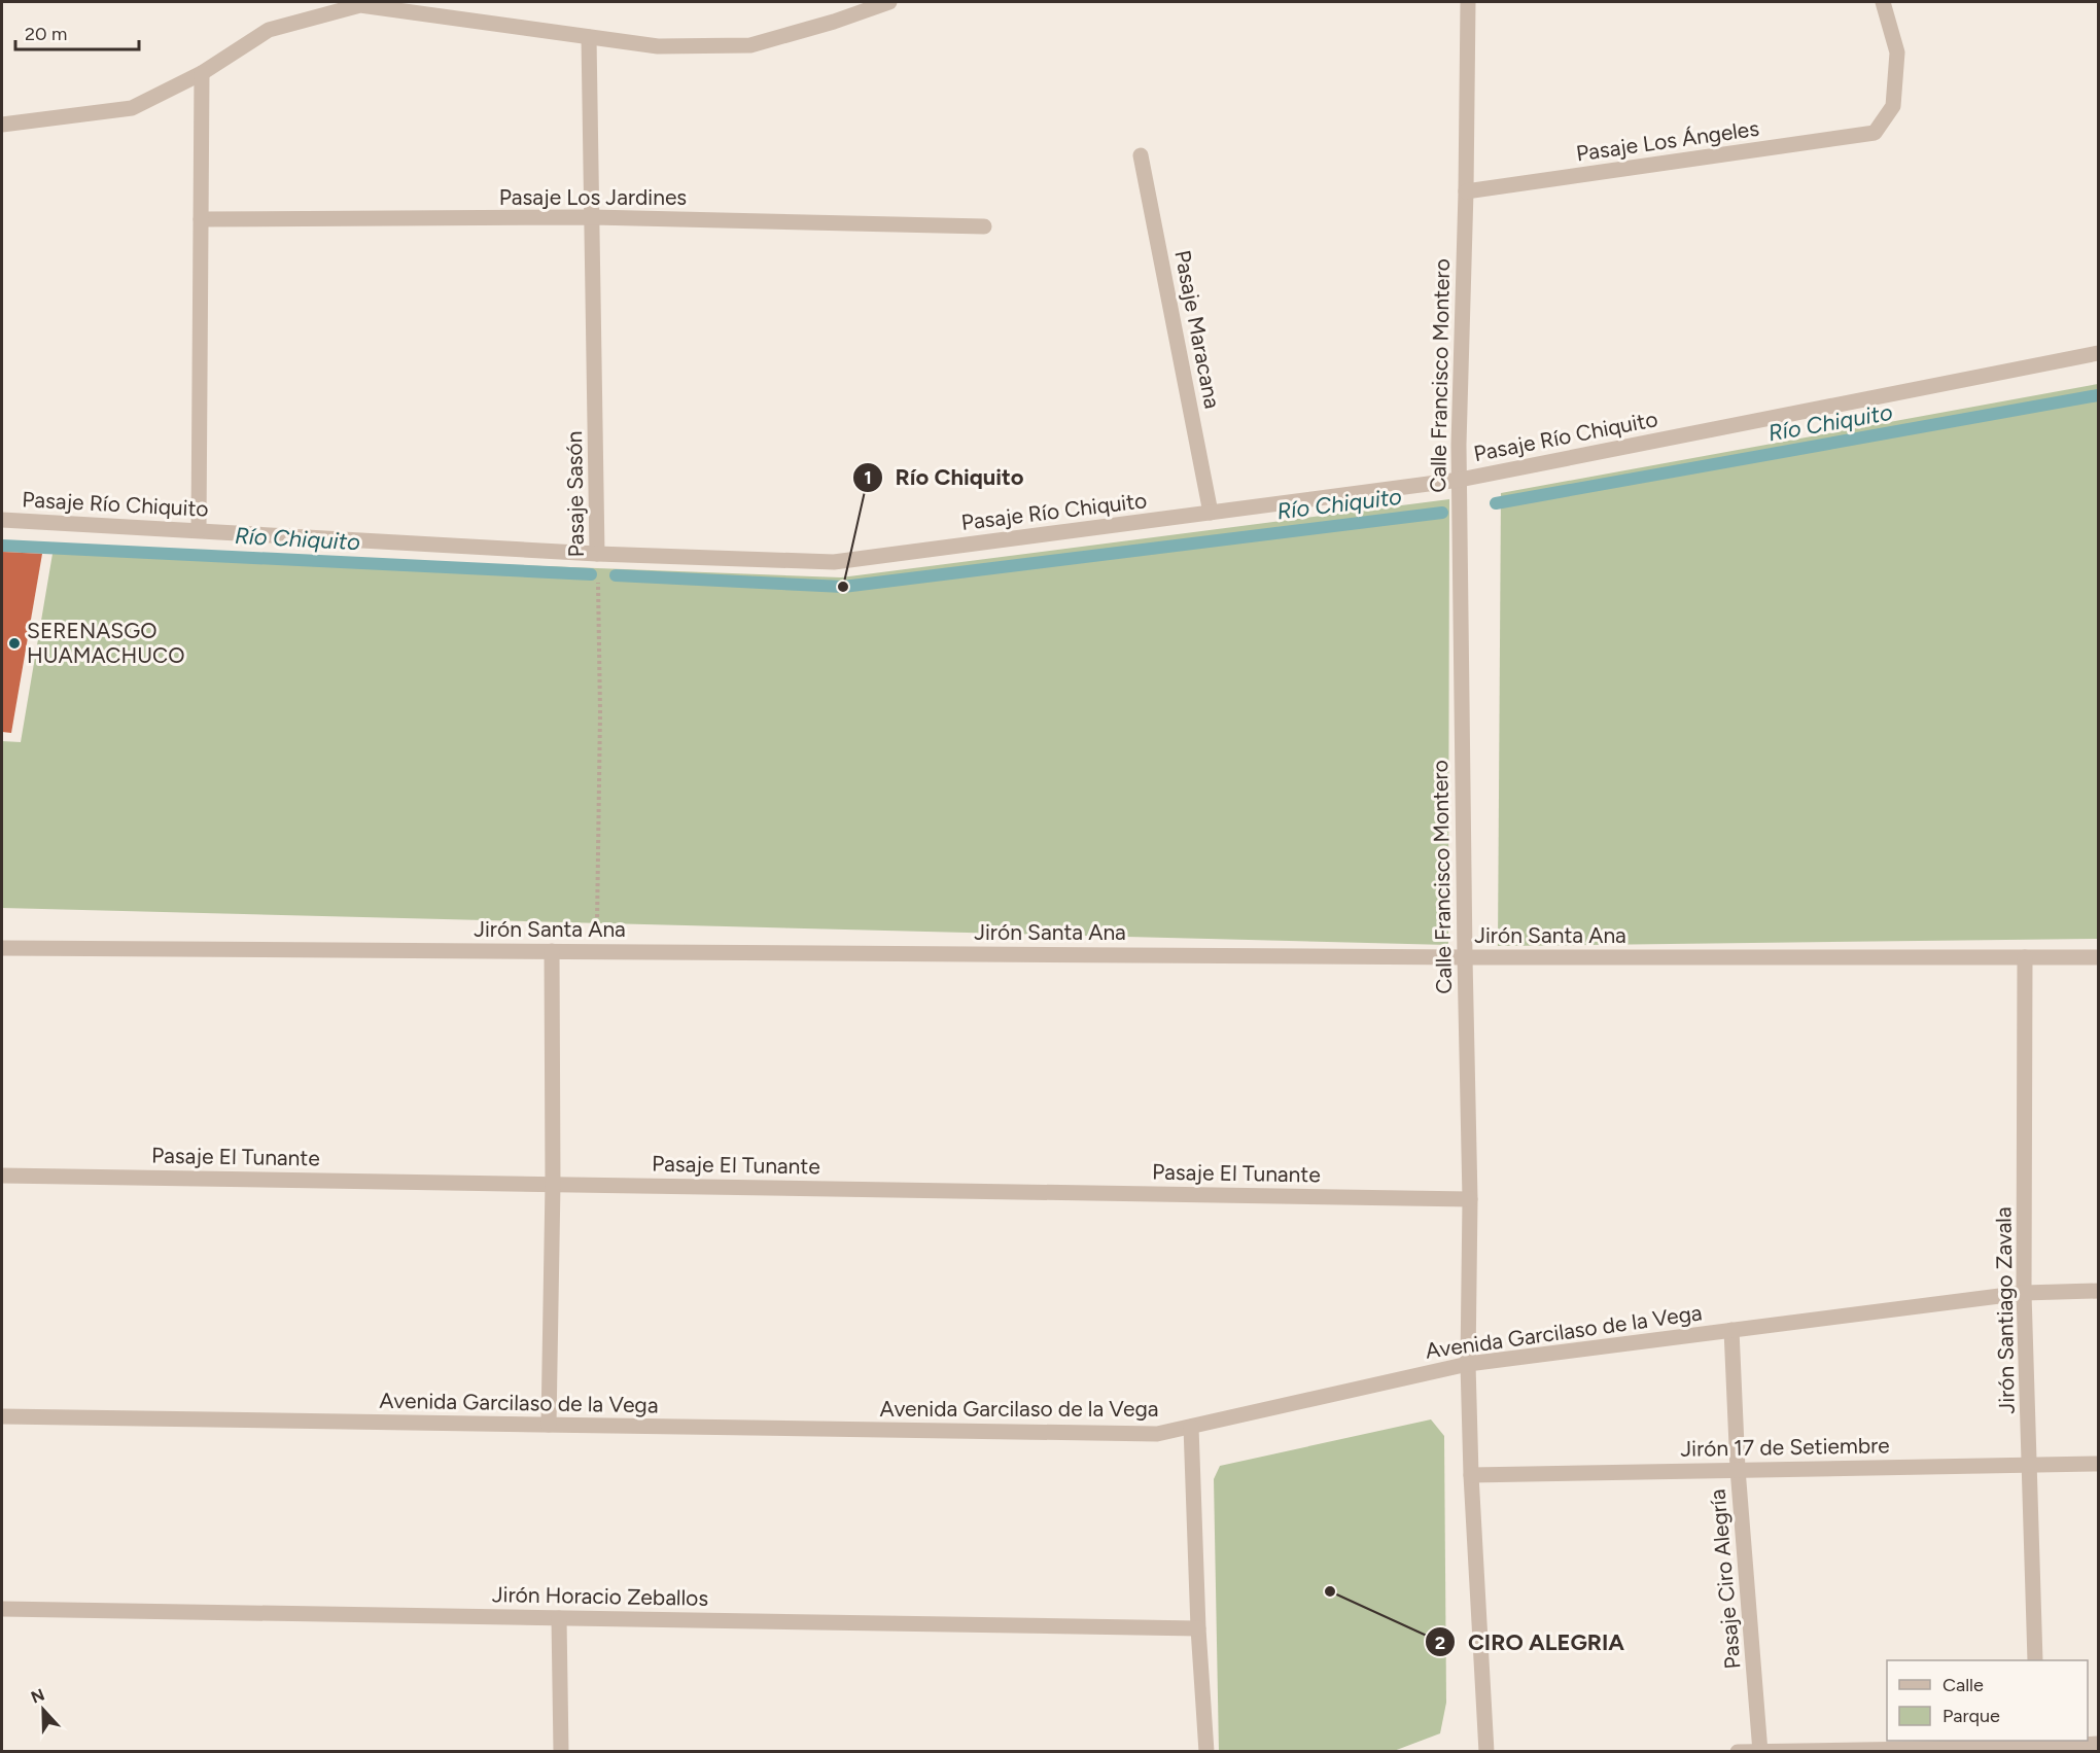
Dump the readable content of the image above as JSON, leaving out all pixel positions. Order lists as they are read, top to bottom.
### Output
{
  "streets": {
    "street": [
      "Pasaje Los Ángeles",
      "Pasaje Los Jardines",
      "Pasaje Maracana",
      "Calle Francisco Montero",
      "Pasaje Río Chiquito",
      "Pasaje Sasón",
      "Jirón Santa Ana",
      "Pasaje El Tunante",
      "Jirón Santiago Zavala",
      "Avenida Garcilaso de la Vega",
      "Jirón 17 de Setiembre",
      "Pasaje Ciro Alegría",
      "Jirón Horacio Zeballos"
    ]
  },
  "crossings": [
    ["Pasaje Los Ángeles", "Calle Francisco Montero"],
    ["Pasaje Los Jardines", "Pasaje Sasón"],
    ["Pasaje Maracana", "Pasaje Río Chiquito"],
    ["Calle Francisco Montero", "Pasaje Río Chiquito"],
    ["Calle Francisco Montero", "Jirón Santa Ana"],
    ["Calle Francisco Montero", "Pasaje El Tunante"],
    ["Calle Francisco Montero", "Avenida Garcilaso de la Vega"],
    ["Calle Francisco Montero", "Jirón 17 de Setiembre"],
    ["Pasaje Río Chiquito", "Pasaje Sasón"],
    ["Pasaje Sasón", "Jirón Santa Ana"],
    ["Jirón Santa Ana", "Jirón Santiago Zavala"],
    ["Jirón Santiago Zavala", "Avenida Garcilaso de la Vega"],
    ["Jirón Santiago Zavala", "Jirón 17 de Setiembre"],
    ["Avenida Garcilaso de la Vega", "Pasaje Ciro Alegría"],
    ["Jirón 17 de Setiembre", "Pasaje Ciro Alegría"]
  ],
  "water": ["Río Chiquito"],
  "places": ["Río Chiquito", "SERENASGO HUAMACHUCO", "CIRO ALEGRIA"],
  "legend": ["Calle", "Parque"],
  "scale_bar": "20 m",
  "north": "top"
}
